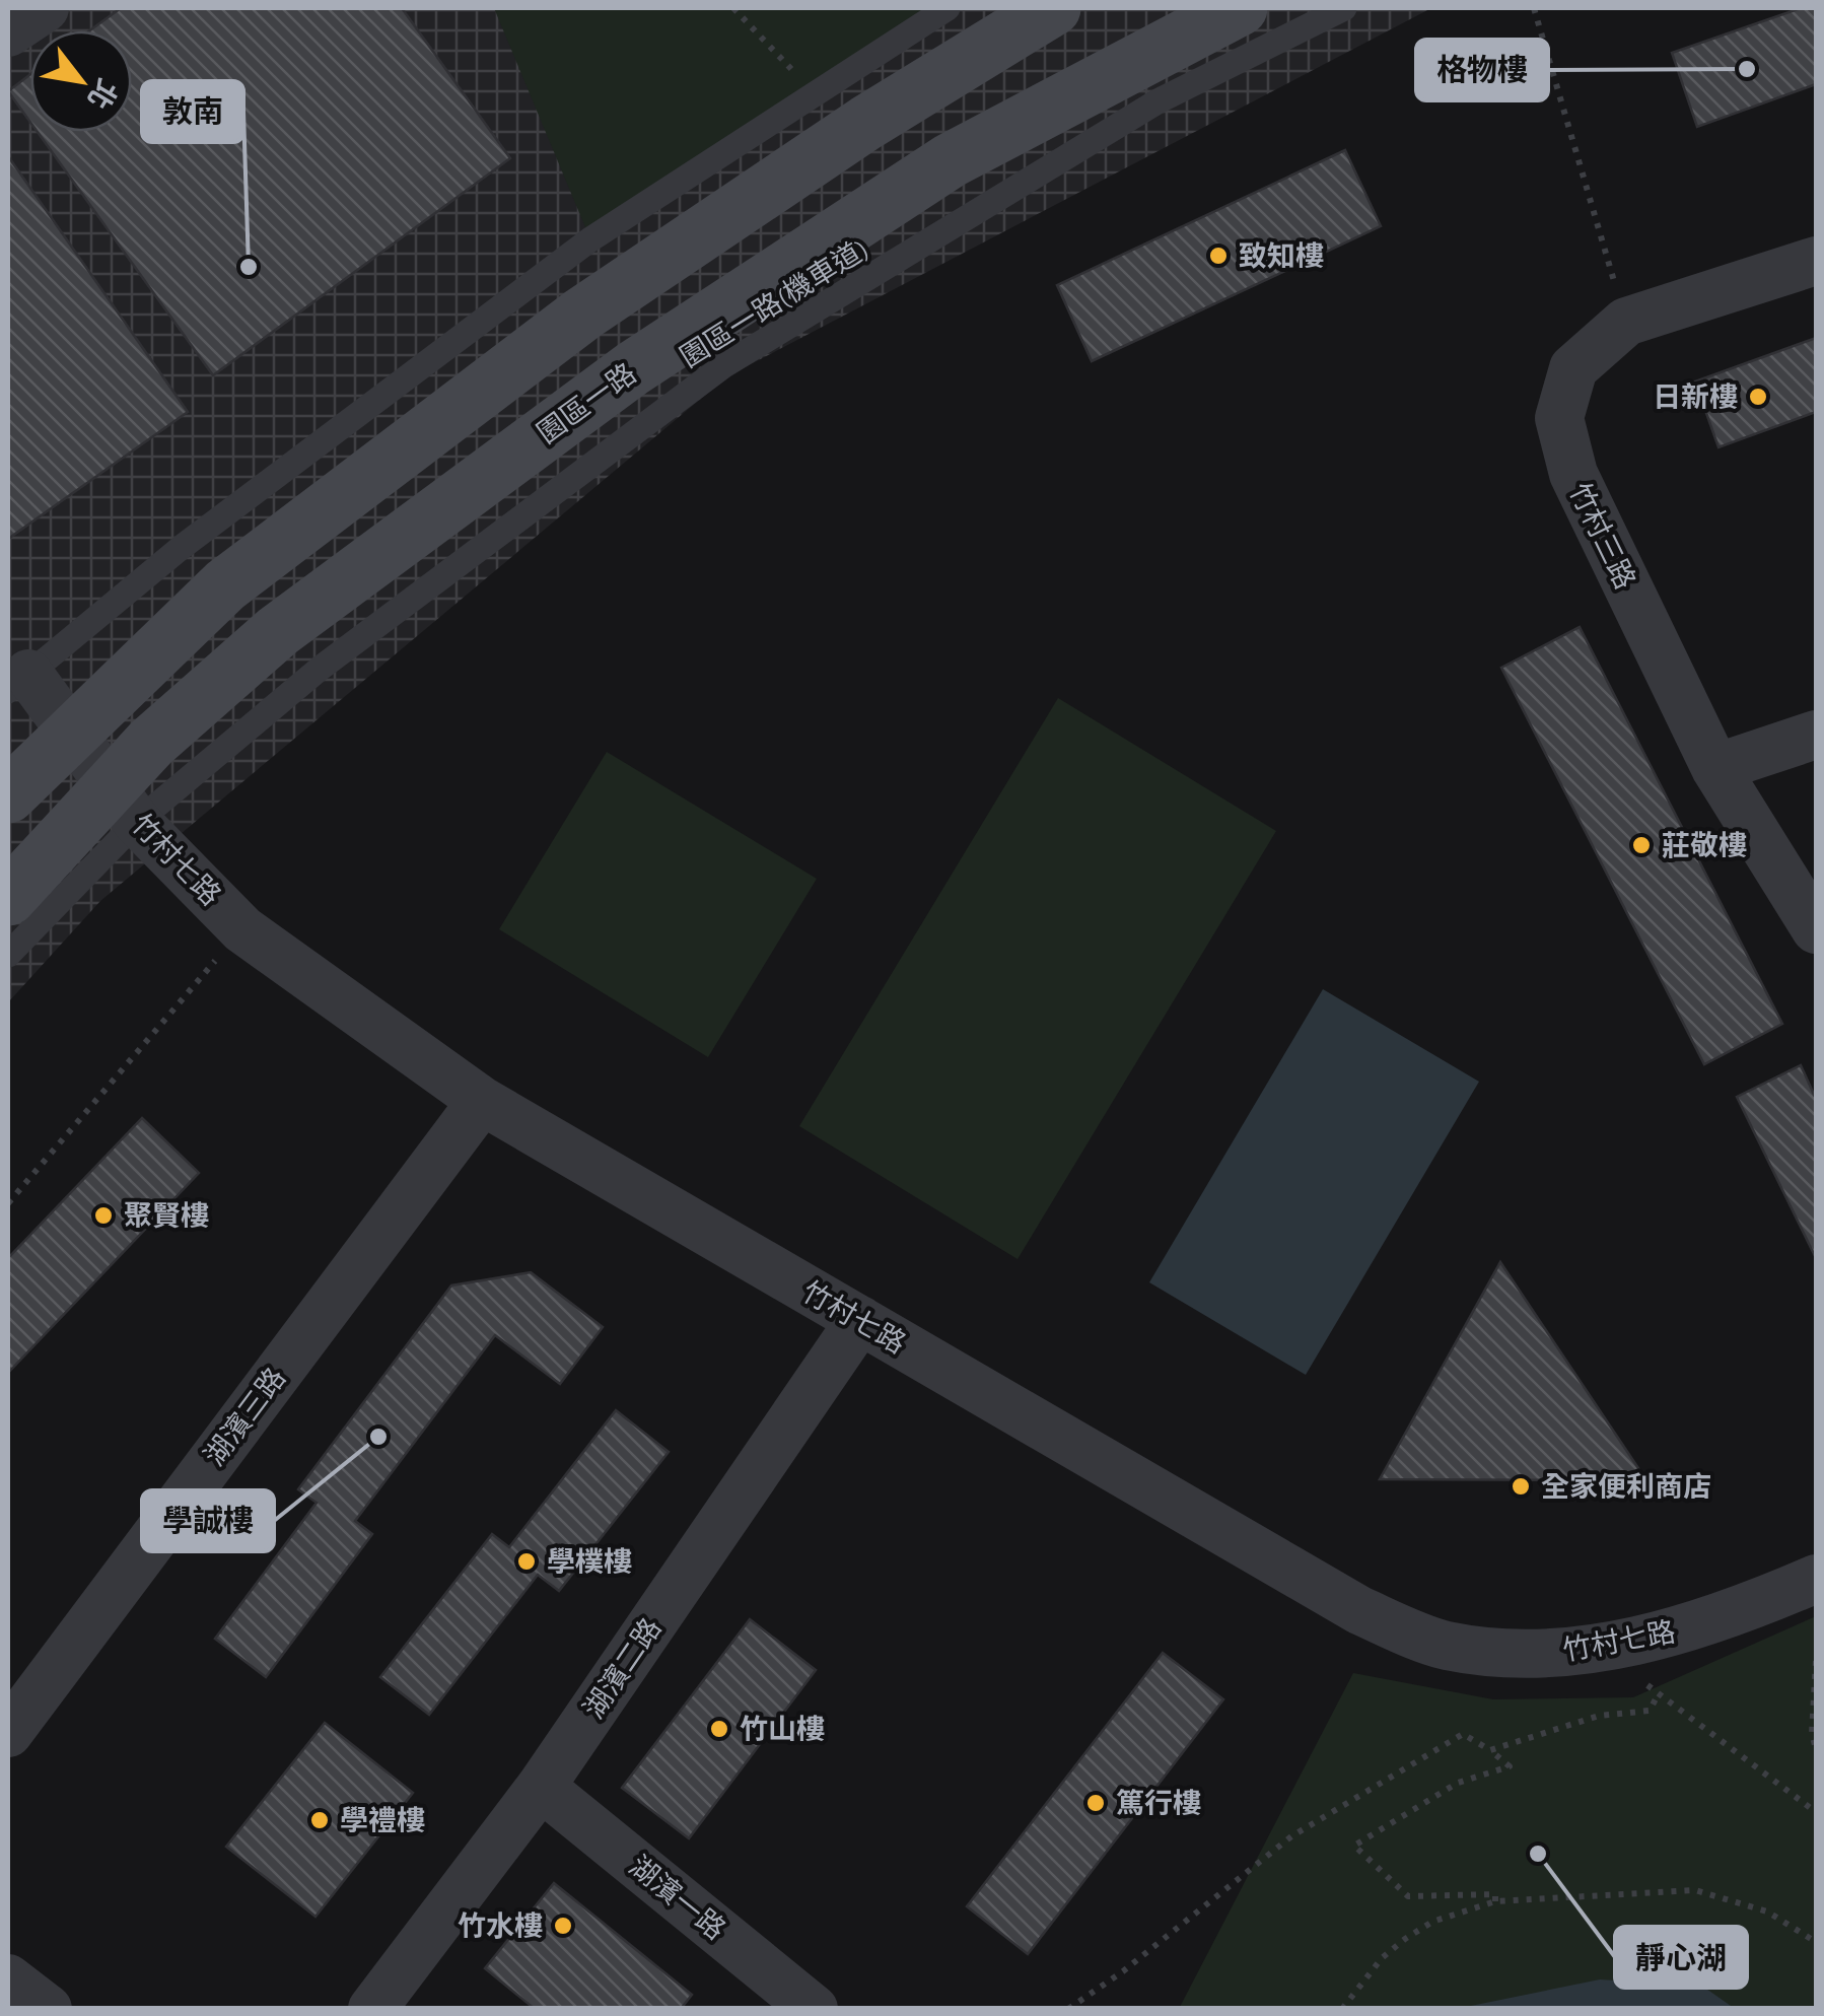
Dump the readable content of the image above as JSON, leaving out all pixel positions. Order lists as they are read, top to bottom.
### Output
{
  "streets": {
    "street": [
      "園區一路",
      "竹村三路",
      "竹村七路",
      "湖濱三路",
      "湖濱二路",
      "湖濱一路"
    ],
    "lane": ["園區一路(機車道)"]
  },
  "crossings": [
    ["園區一路(機車道)", "園區一路"],
    ["園區一路(機車道)", "竹村七路"],
    ["園區一路", "竹村七路"],
    ["竹村七路", "湖濱三路"],
    ["竹村七路", "湖濱二路"],
    ["湖濱二路", "湖濱一路"]
  ],
  "places": [
    "格物樓",
    "致知樓",
    "敦南",
    "日新樓",
    "莊敬樓",
    "聚賢樓",
    "學誠樓",
    "全家便利商店",
    "學樸樓",
    "竹山樓",
    "篤行樓",
    "學禮樓",
    "靜心湖",
    "竹水樓"
  ],
  "north": "bottom right"
}
